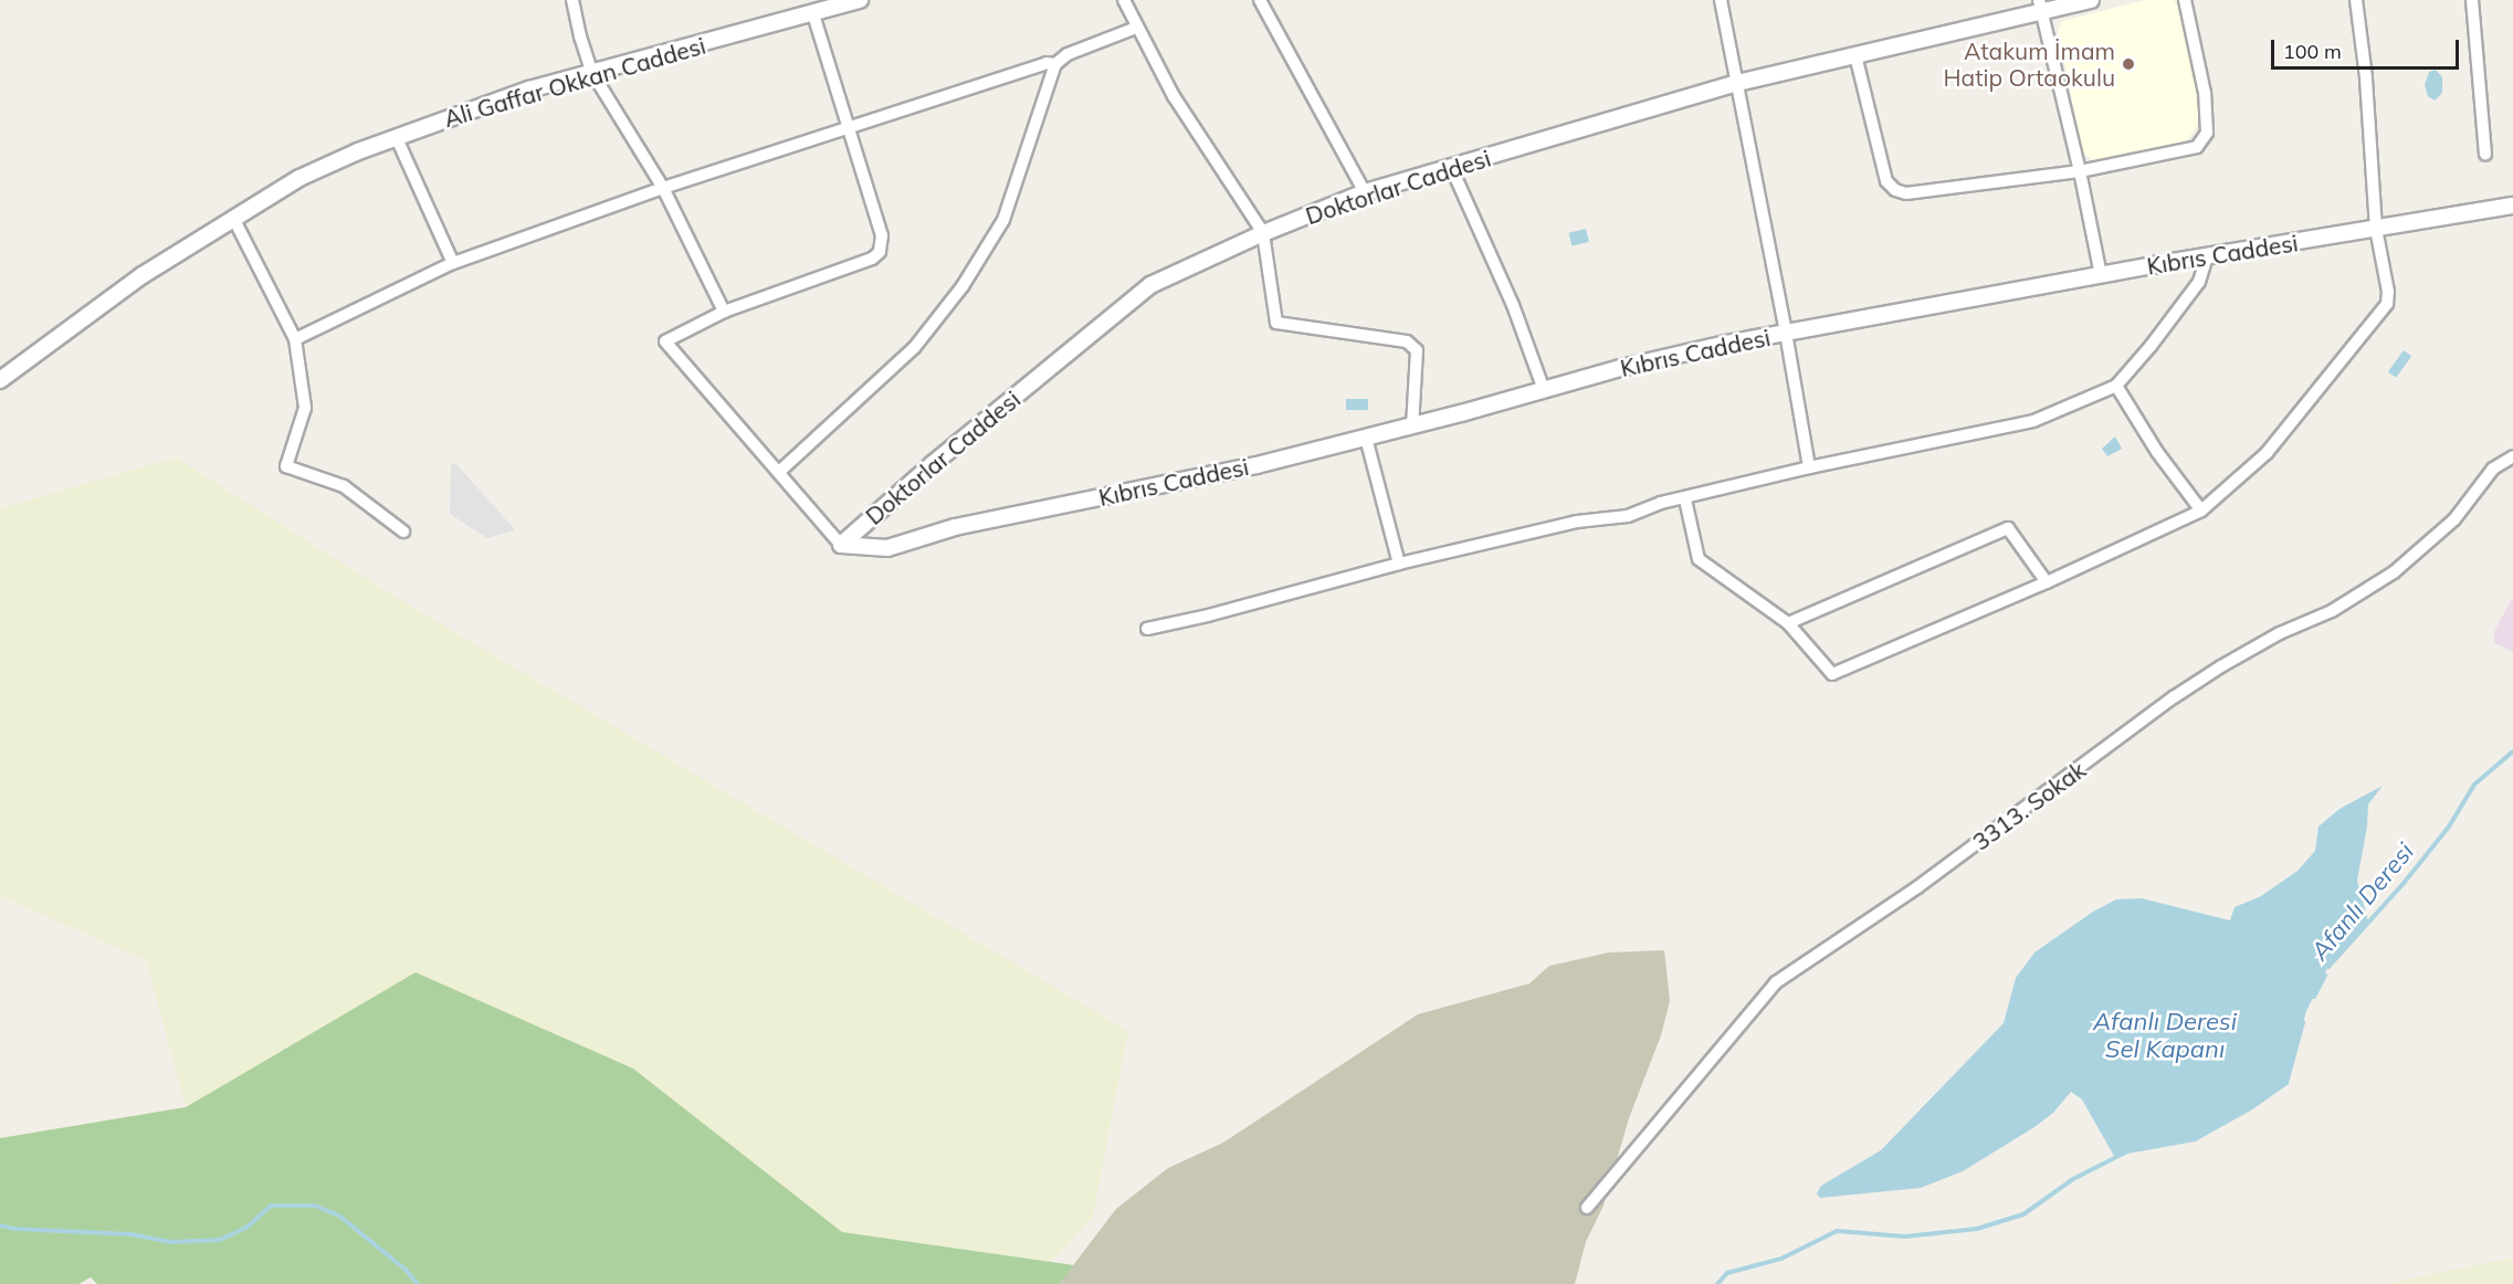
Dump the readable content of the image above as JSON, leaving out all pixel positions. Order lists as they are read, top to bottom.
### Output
{
  "streets": {
    "street": [
      "Ali Gaffar Okkan Caddesi",
      "Doktorlar Caddesi",
      "Kıbrıs Caddesi",
      "3313. Sokak"
    ]
  },
  "crossings": [
    ["Doktorlar Caddesi", "Kıbrıs Caddesi"]
  ],
  "water": ["Afanlı Deresi", "Afanlı Deresi Sel Kapanı"],
  "places": ["Atakum İmam Hatip Ortaokulu"],
  "scale_bar": "100 m"
}
